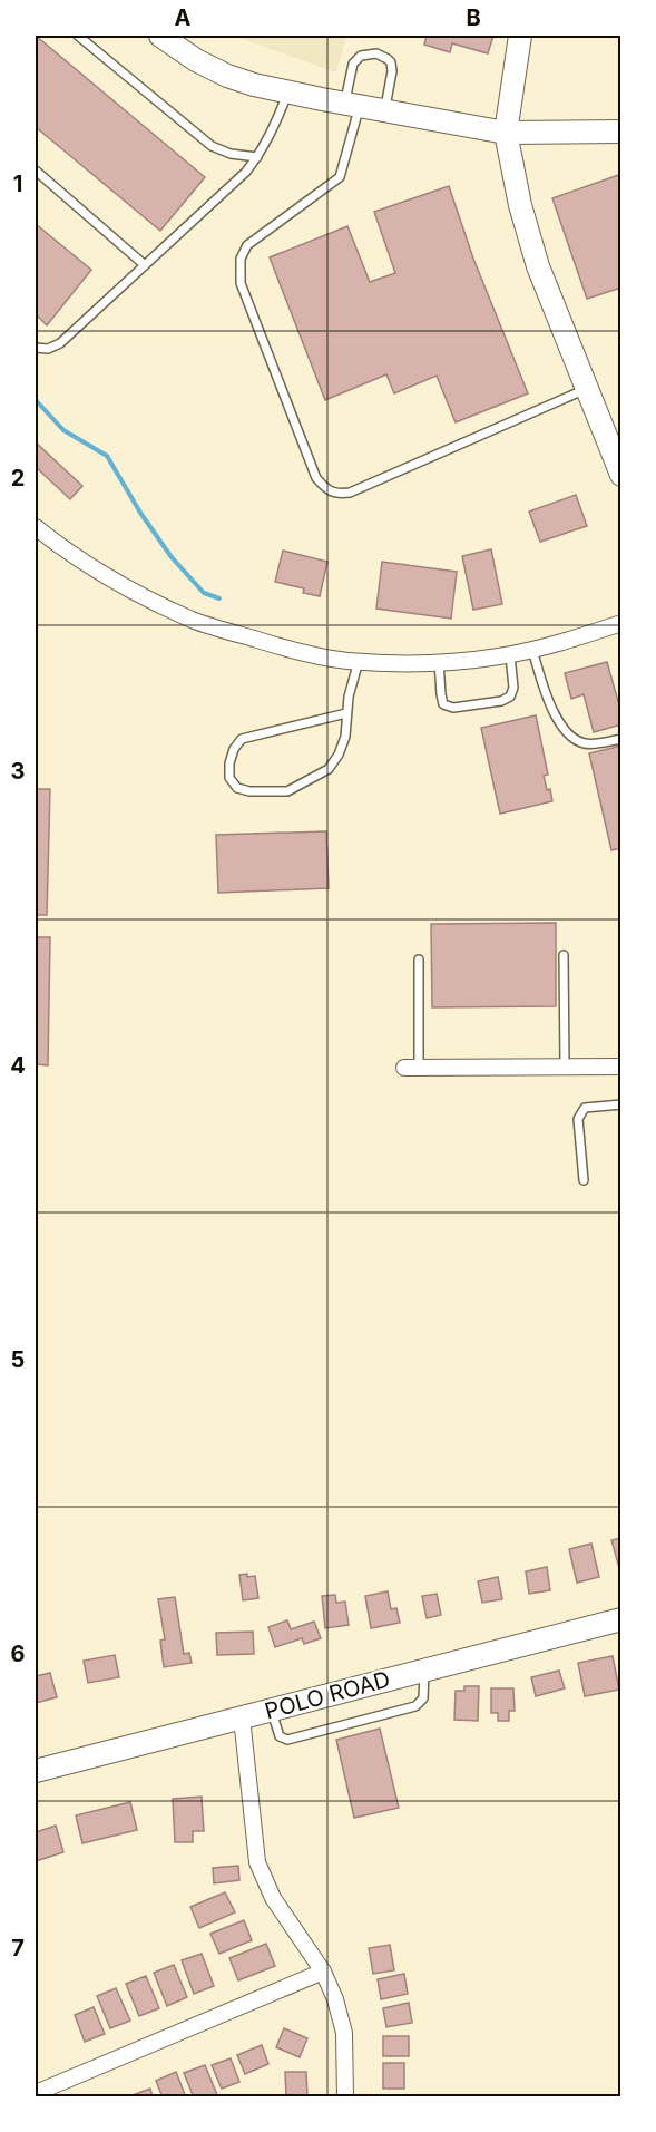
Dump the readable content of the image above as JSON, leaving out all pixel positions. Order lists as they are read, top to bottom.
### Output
{
  "streets": {
    "main road": ["POLO ROAD"]
  },
  "grid": {
    "columns": ["A", "B"],
    "rows": [
      "1",
      "2",
      "3",
      "4",
      "5",
      "6",
      "7"
    ]
  }
}
